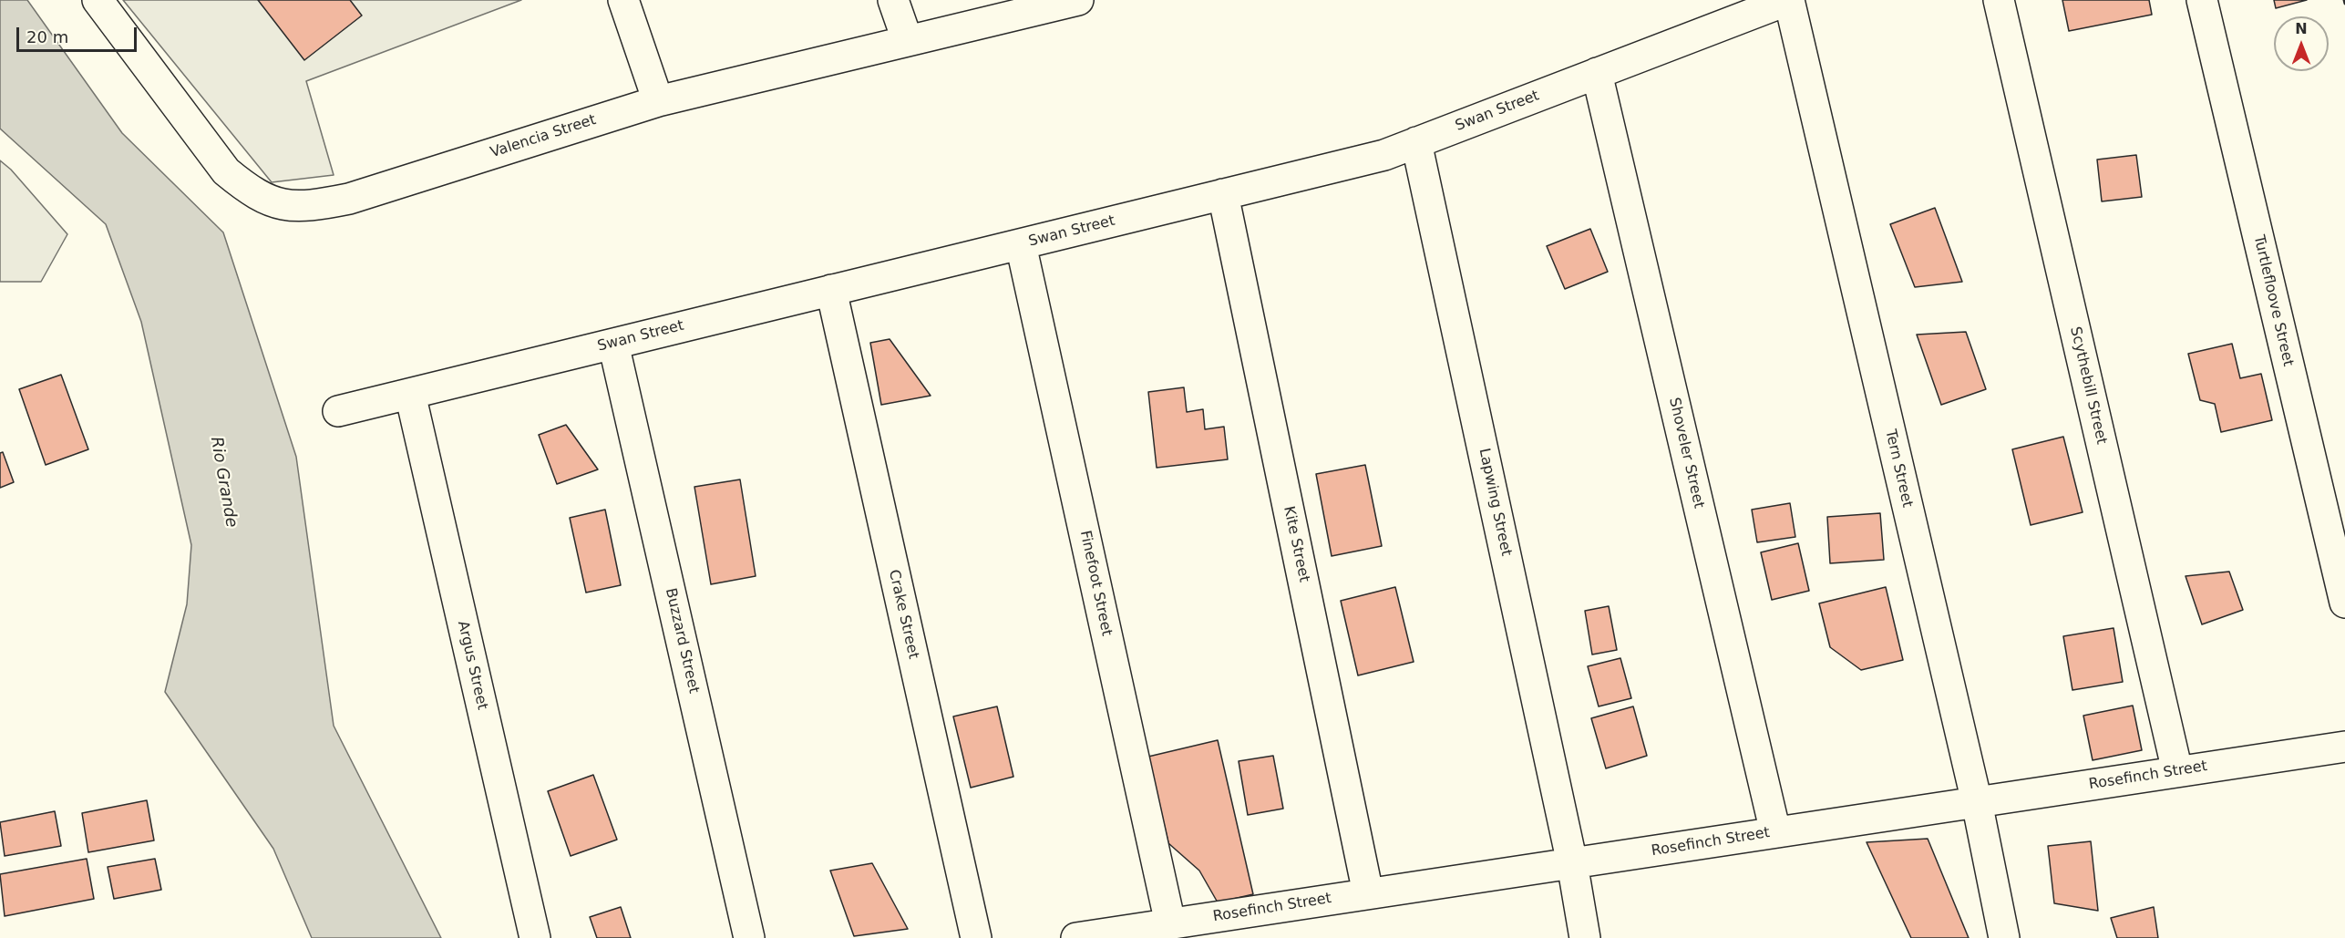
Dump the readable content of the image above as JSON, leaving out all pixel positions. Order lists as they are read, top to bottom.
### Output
{
  "streets": {
    "street": [
      "Swan Street",
      "Valencia Street",
      "Turtlefloove Street",
      "Scythebill Street",
      "Shoveler Street",
      "Tern Street",
      "Lapwing Street",
      "Kite Street",
      "Finefoot Street",
      "Crake Street",
      "Buzzard Street",
      "Argus Street",
      "Rosefinch Street"
    ]
  },
  "crossings": [
    ["Swan Street", "Shoveler Street"],
    ["Swan Street", "Tern Street"],
    ["Swan Street", "Lapwing Street"],
    ["Swan Street", "Kite Street"],
    ["Swan Street", "Finefoot Street"],
    ["Swan Street", "Crake Street"],
    ["Swan Street", "Buzzard Street"],
    ["Swan Street", "Argus Street"],
    ["Scythebill Street", "Rosefinch Street"],
    ["Shoveler Street", "Rosefinch Street"],
    ["Tern Street", "Rosefinch Street"],
    ["Lapwing Street", "Rosefinch Street"],
    ["Kite Street", "Rosefinch Street"],
    ["Finefoot Street", "Rosefinch Street"]
  ],
  "water": ["Rio Grande"],
  "scale_bar": "20 m",
  "north": "top"
}
